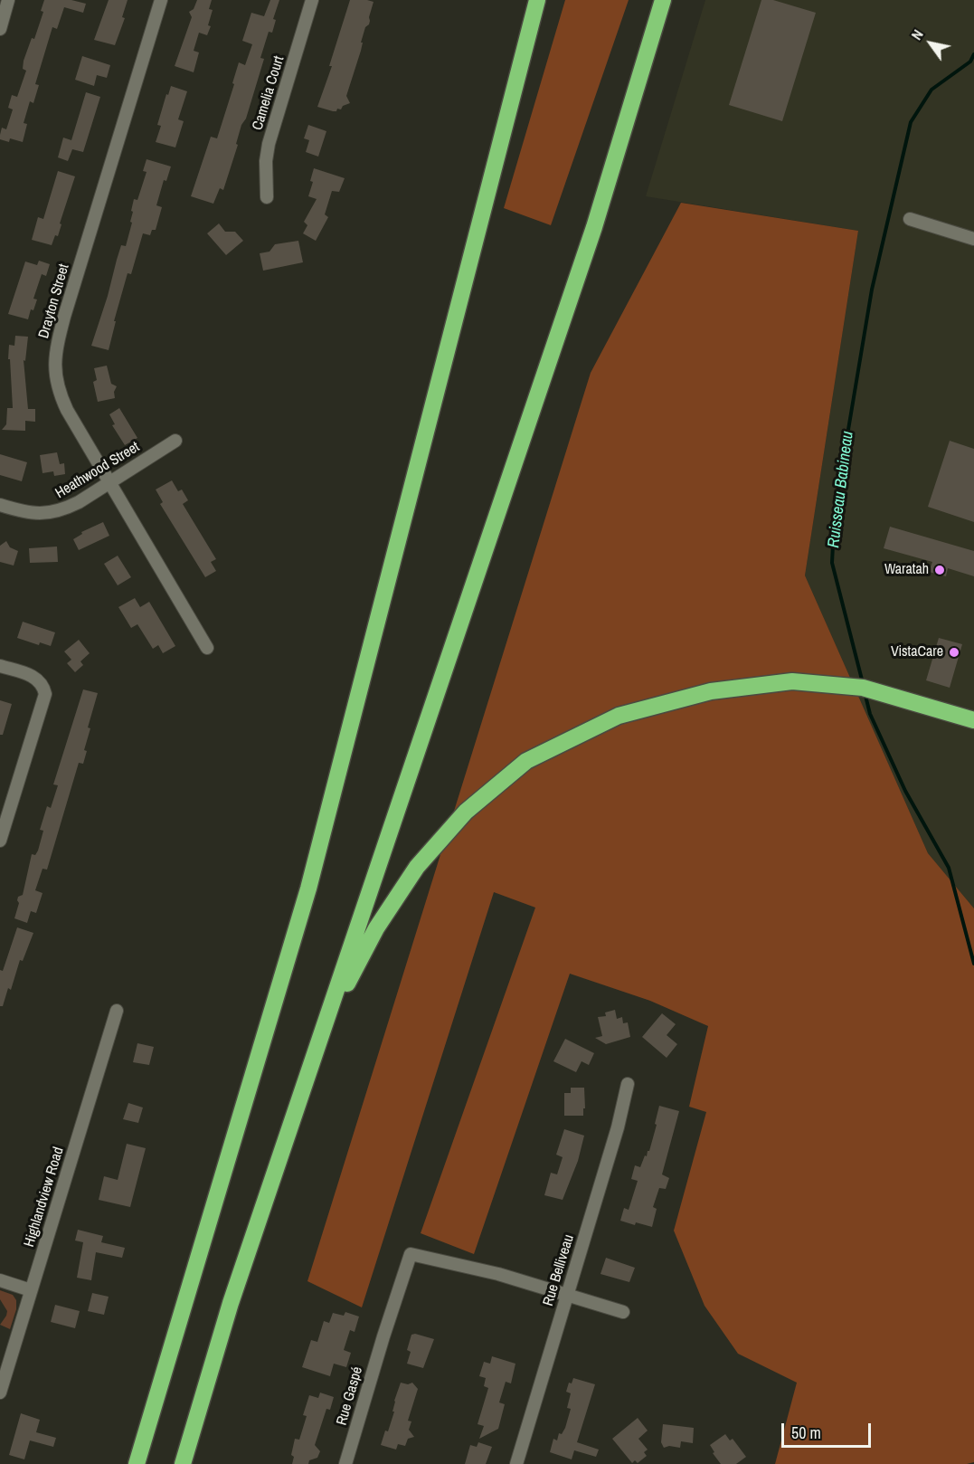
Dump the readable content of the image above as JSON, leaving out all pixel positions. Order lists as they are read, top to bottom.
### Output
{
  "streets": {
    "street": [
      "Camelia Court",
      "Drayton Street",
      "Heathwood Street",
      "Highlandview Road",
      "Rue Belliveau",
      "Rue Gaspé"
    ]
  },
  "crossings": [
    ["Drayton Street", "Heathwood Street"],
    ["Rue Belliveau", "Rue Gaspé"]
  ],
  "water": ["Ruisseau Babineau"],
  "places": ["Waratah", "VistaCare"],
  "scale_bar": "50 m",
  "north": "top left"
}
